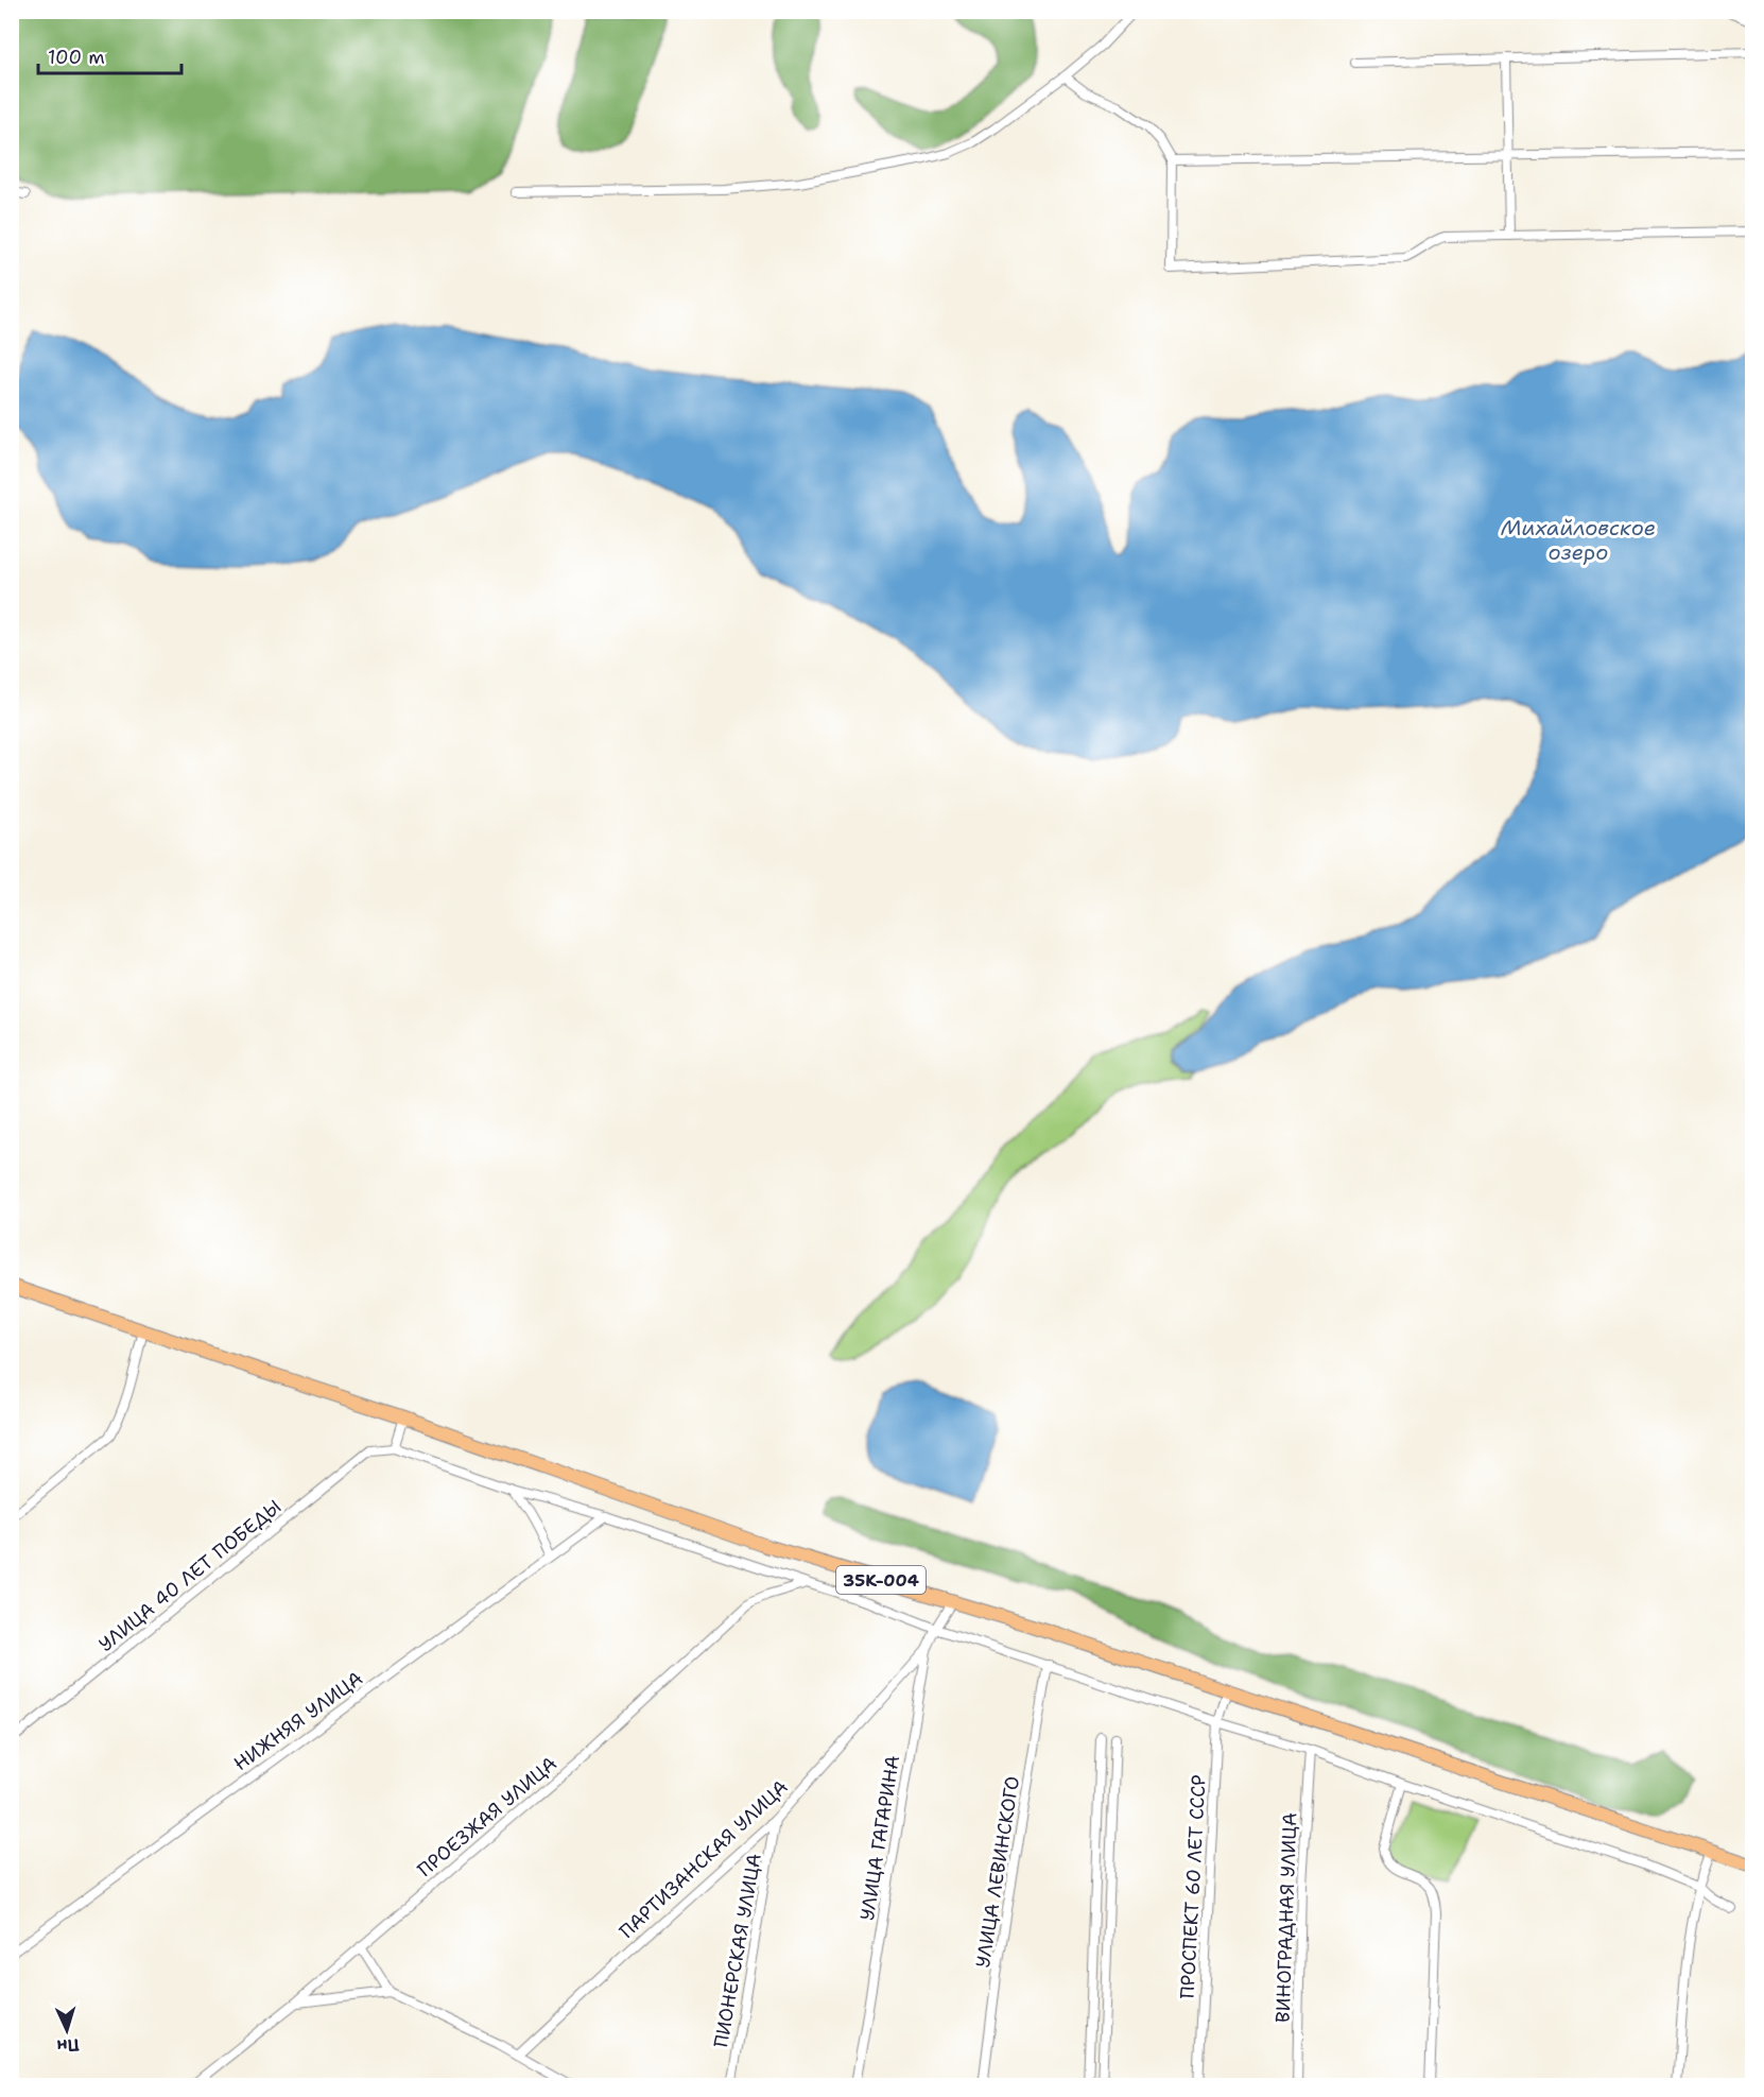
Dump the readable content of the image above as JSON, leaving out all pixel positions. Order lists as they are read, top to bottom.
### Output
{
  "streets": {
    "main road": ["35К-004"],
    "street": [
      "УЛИЦА 40 ЛЕТ ПОБЕДЫ",
      "НИЖНЯЯ УЛИЦА",
      "ПРОЕЗЖАЯ УЛИЦА",
      "УЛИЦА ГАГАРИНА",
      "ПАРТИЗАНСКАЯ УЛИЦА",
      "УЛИЦА ЛЕВИНСКОГО",
      "ПРОСПЕКТ 60 ЛЕТ СССР",
      "ВИНОГРАДНАЯ УЛИЦА",
      "ПИОНЕРСКАЯ УЛИЦА"
    ]
  },
  "crossings": [
    ["35К-004", "УЛИЦА ГАГАРИНА"],
    ["35К-004", "ПРОСПЕКТ 60 ЛЕТ СССР"],
    ["УЛИЦА ГАГАРИНА", "ПАРТИЗАНСКАЯ УЛИЦА"],
    ["ПАРТИЗАНСКАЯ УЛИЦА", "ПИОНЕРСКАЯ УЛИЦА"]
  ],
  "water": ["Михайловское озеро"],
  "scale_bar": "100 m",
  "north": "bottom"
}
